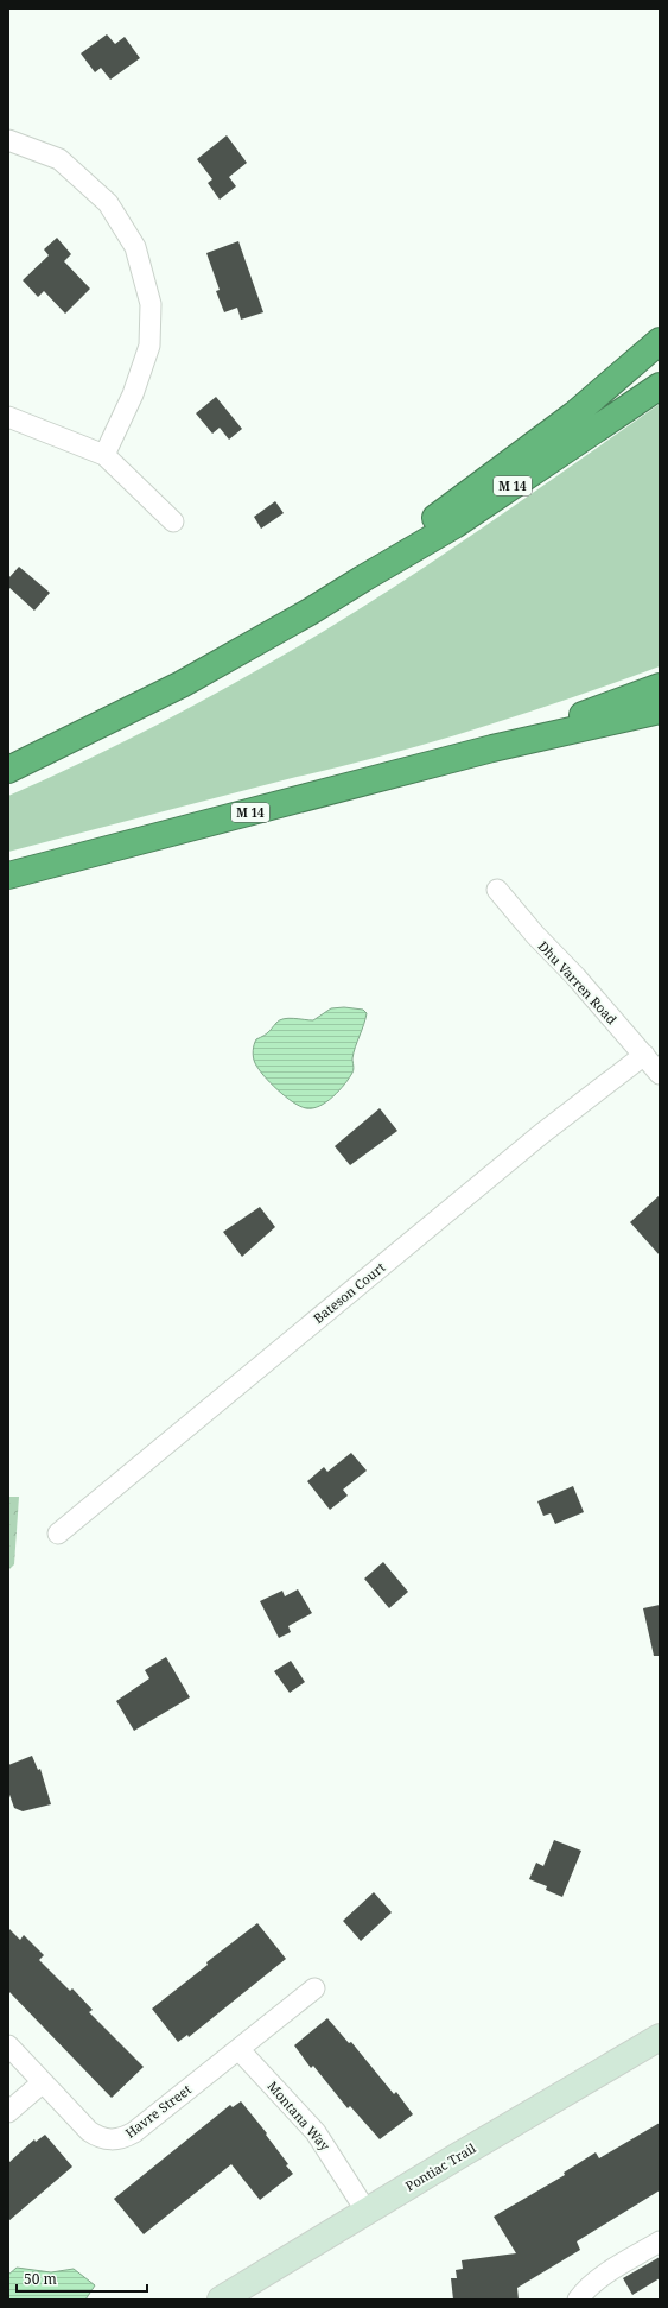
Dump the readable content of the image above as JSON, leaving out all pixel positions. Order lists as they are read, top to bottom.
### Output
{
  "streets": {
    "highway": ["M 14"],
    "main road": ["Pontiac Trail"],
    "street": [
      "Dhu Varren Road",
      "Bateson Court",
      "Havre Street",
      "Montana Way"
    ]
  },
  "crossings": [
    ["Dhu Varren Road", "Bateson Court"],
    ["Havre Street", "Montana Way"],
    ["Montana Way", "Pontiac Trail"]
  ],
  "scale_bar": "50 m"
}
